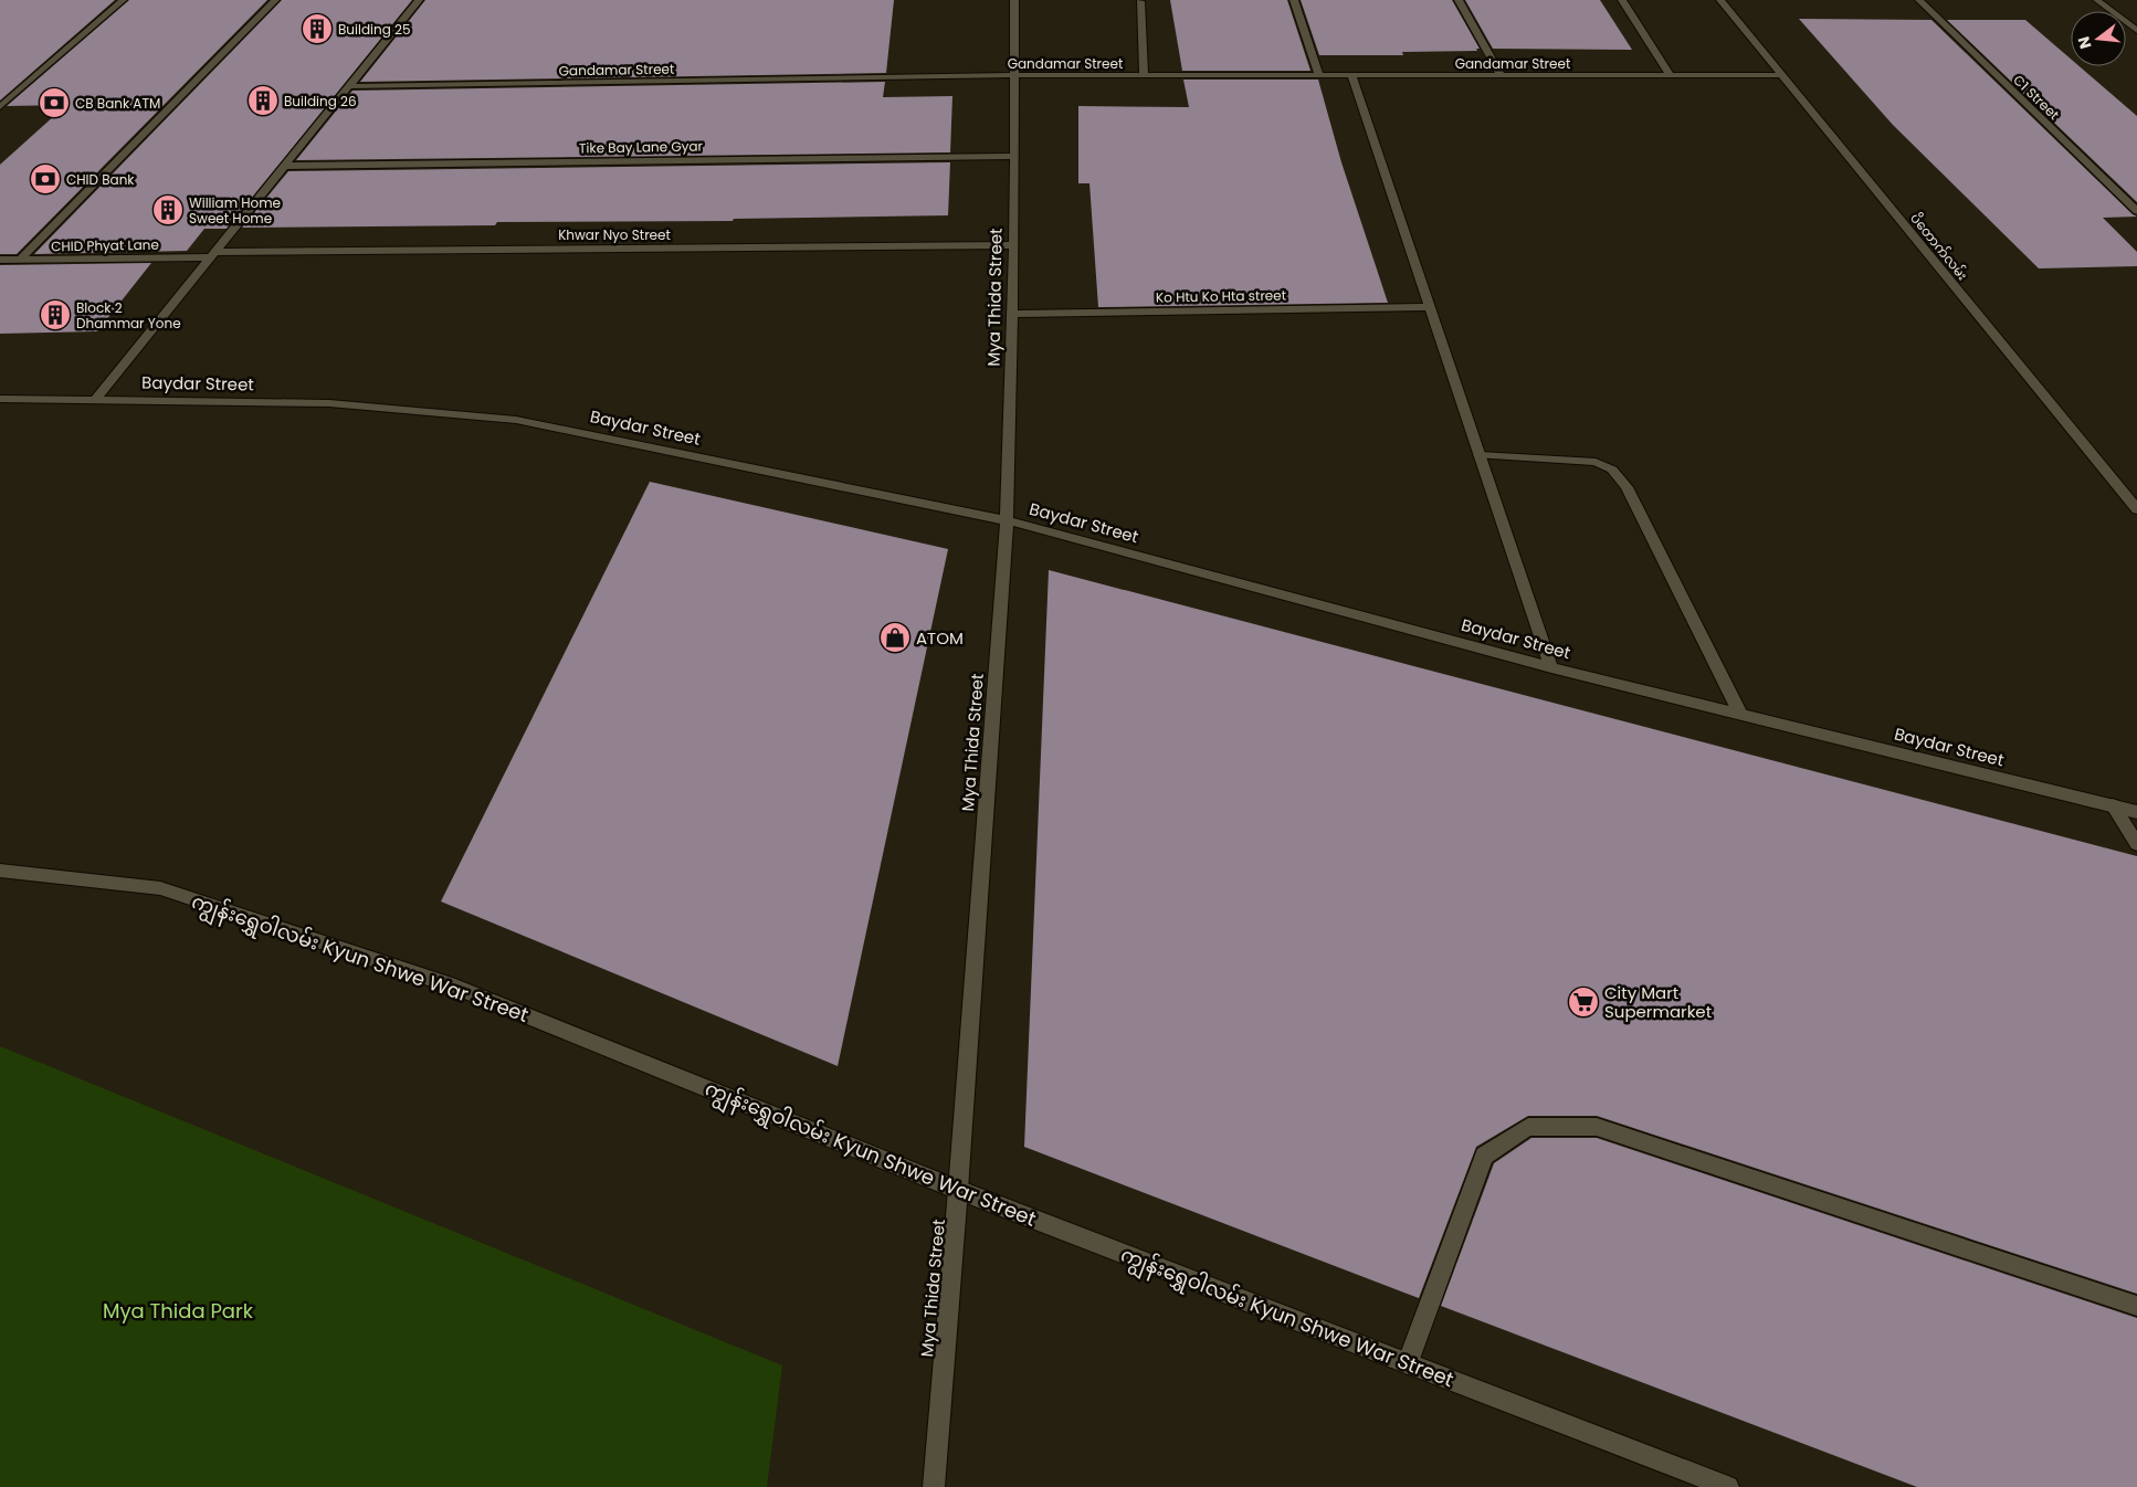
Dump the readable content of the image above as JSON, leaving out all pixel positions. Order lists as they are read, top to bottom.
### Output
{
  "streets": {
    "street": [
      "Gandamar Street",
      "C1 Street",
      "Tike Bay Lane Gyar",
      "Khwar Nyo Street",
      "CHID Phyat Lane",
      "ပိတောက်လမ်း",
      "Ko Htu Ko Hta street",
      "Mya Thida Street",
      "Baydar Street",
      "ကျွန်းရွှေဝါလမ်း Kyun Shwe War Street"
    ]
  },
  "crossings": [
    ["Gandamar Street", "ပိတောက်လမ်း"],
    ["Gandamar Street", "Mya Thida Street"],
    ["Tike Bay Lane Gyar", "Mya Thida Street"],
    ["Khwar Nyo Street", "CHID Phyat Lane"],
    ["Khwar Nyo Street", "Mya Thida Street"],
    ["Ko Htu Ko Hta street", "Mya Thida Street"],
    ["Mya Thida Street", "Baydar Street"],
    ["Mya Thida Street", "ကျွန်းရွှေဝါလမ်း Kyun Shwe War Street"]
  ],
  "parks": ["Mya Thida Park"],
  "places": {
    "building": [
      "Building 25",
      "Building 26",
      "William Home Sweet Home",
      "Block 2 Dhammar Yone"
    ],
    "bank": ["CB Bank ATM", "CHID Bank"],
    "shop": ["ATOM"],
    "supermarket": ["City Mart Supermarket"]
  },
  "north": "left"
}
